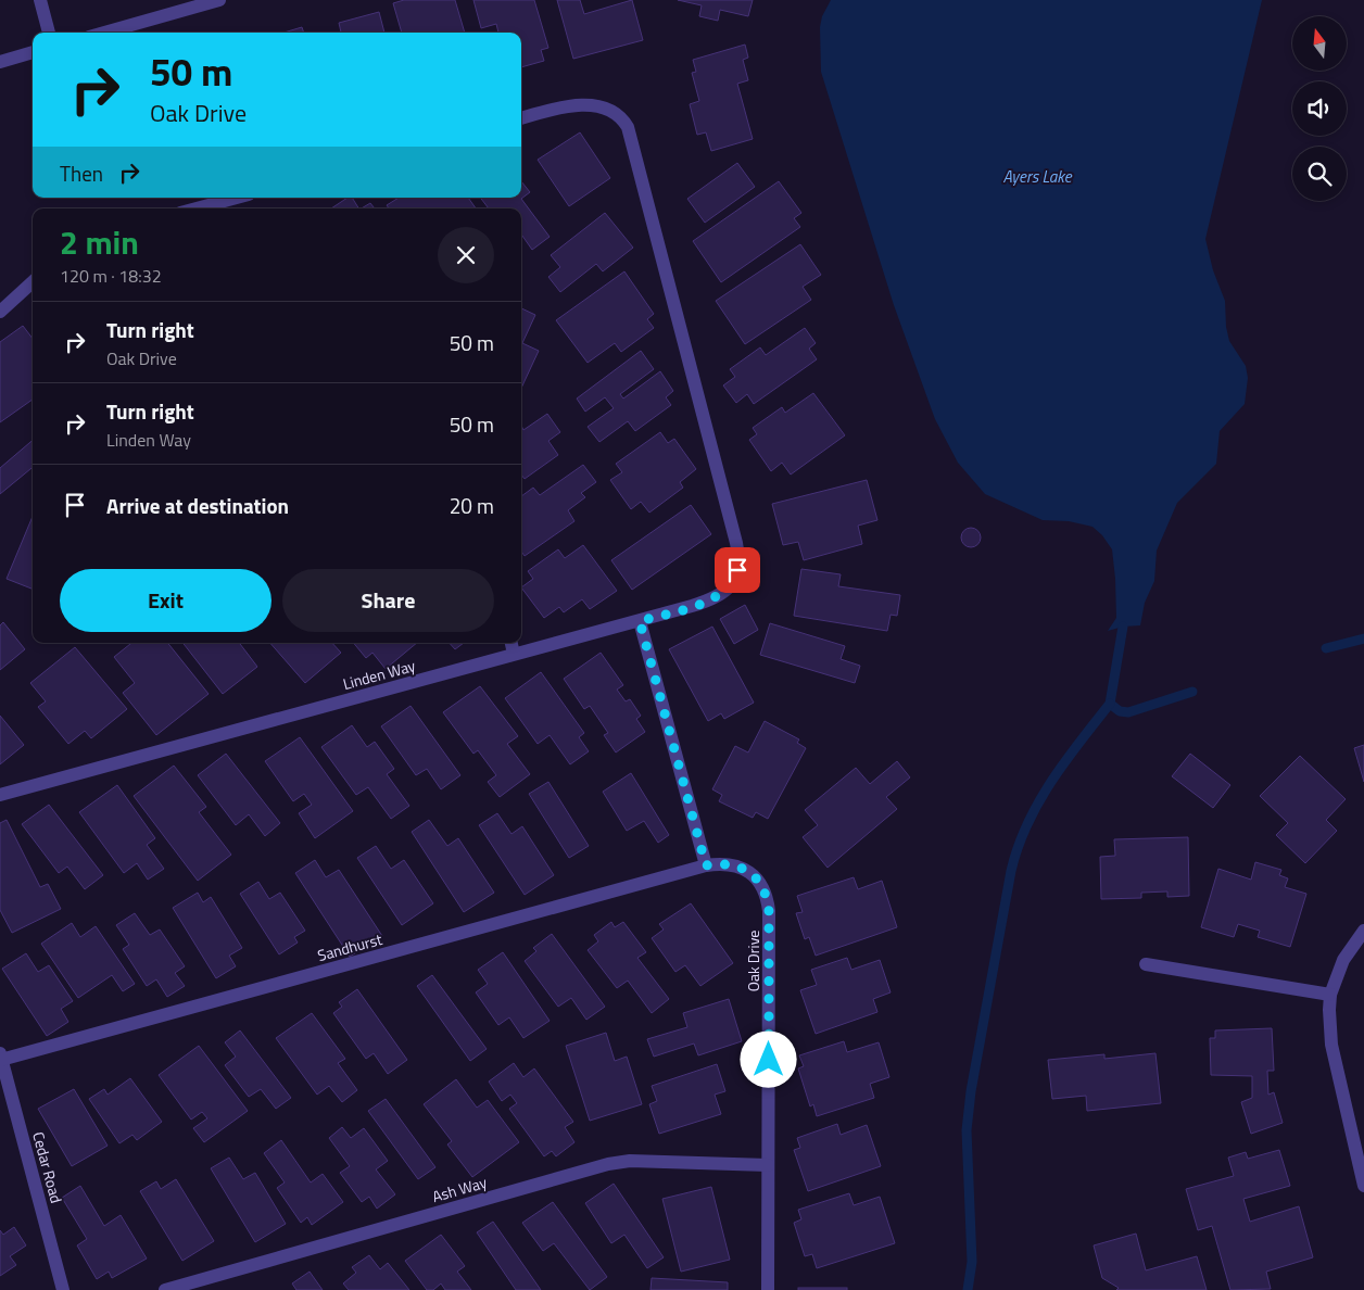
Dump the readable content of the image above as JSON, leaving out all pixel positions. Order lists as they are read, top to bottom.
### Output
{
  "streets": {
    "street": [
      "Linden Way",
      "Sandhurst",
      "Oak Drive",
      "Cedar Road",
      "Ash Way"
    ]
  },
  "crossings": [
    ["Sandhurst", "Oak Drive"],
    ["Sandhurst", "Cedar Road"],
    ["Oak Drive", "Ash Way"]
  ],
  "water": ["Ayers Lake"],
  "north": "top",
  "page": {
    "turn": ["50 m", "Oak Drive"],
    "then": "Then",
    "heading": ["2 min", "120 m · 18:32"],
    "list": [
      {
        "name": "Turn right",
        "note": "Oak Drive",
        "value": "50 m"
      },
      {
        "name": "Turn right",
        "note": "Linden Way",
        "value": "50 m"
      },
      {
        "name": "Arrive at destination",
        "value": "20 m"
      }
    ],
    "buttons": ["Exit", "Share"]
  }
}
